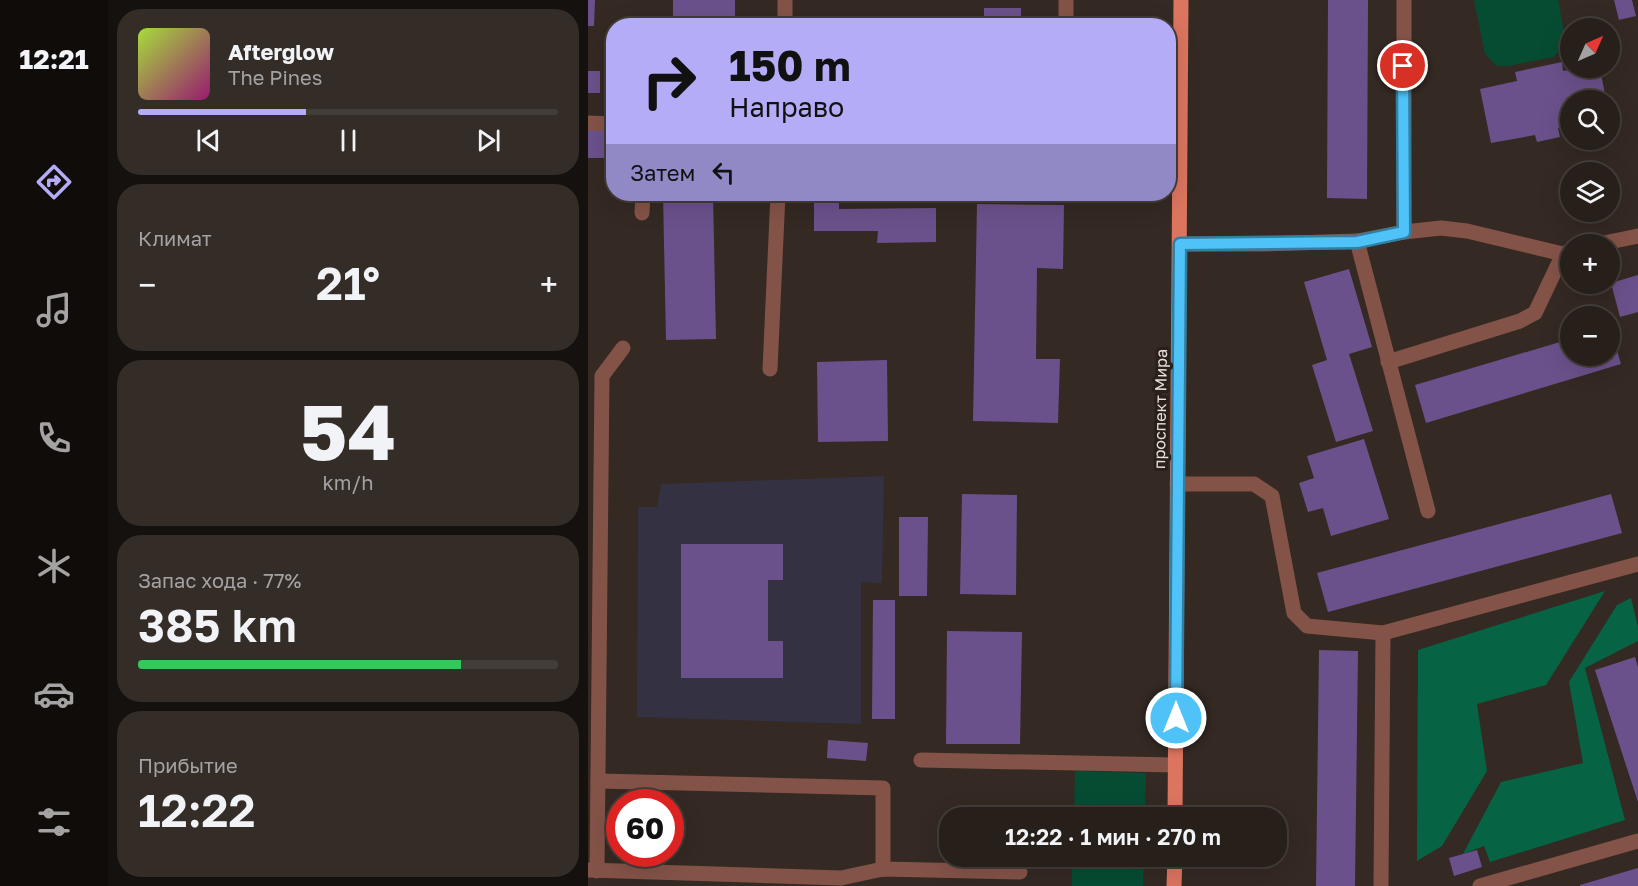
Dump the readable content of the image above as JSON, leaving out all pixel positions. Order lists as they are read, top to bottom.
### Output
{
  "streets": {
    "main road": ["проспект Мира"]
  },
  "north": "top right",
  "page": {
    "tabs": "12:21",
    "map_buttons": ["+", "−"],
    "turn": ["150 m", "Направо"],
    "song": ["Afterglow", "The Pines"],
    "then": "Затем",
    "tile": [
      "Климат",
      ["54", "km/h"],
      ["Запас хода · 77%", "385 km"],
      ["Прибытие", "12:22"]
    ],
    "heat": ["−", "21°", "+"],
    "limit": "60",
    "trip": "12:22 · 1 мин · 270 m"
  }
}
